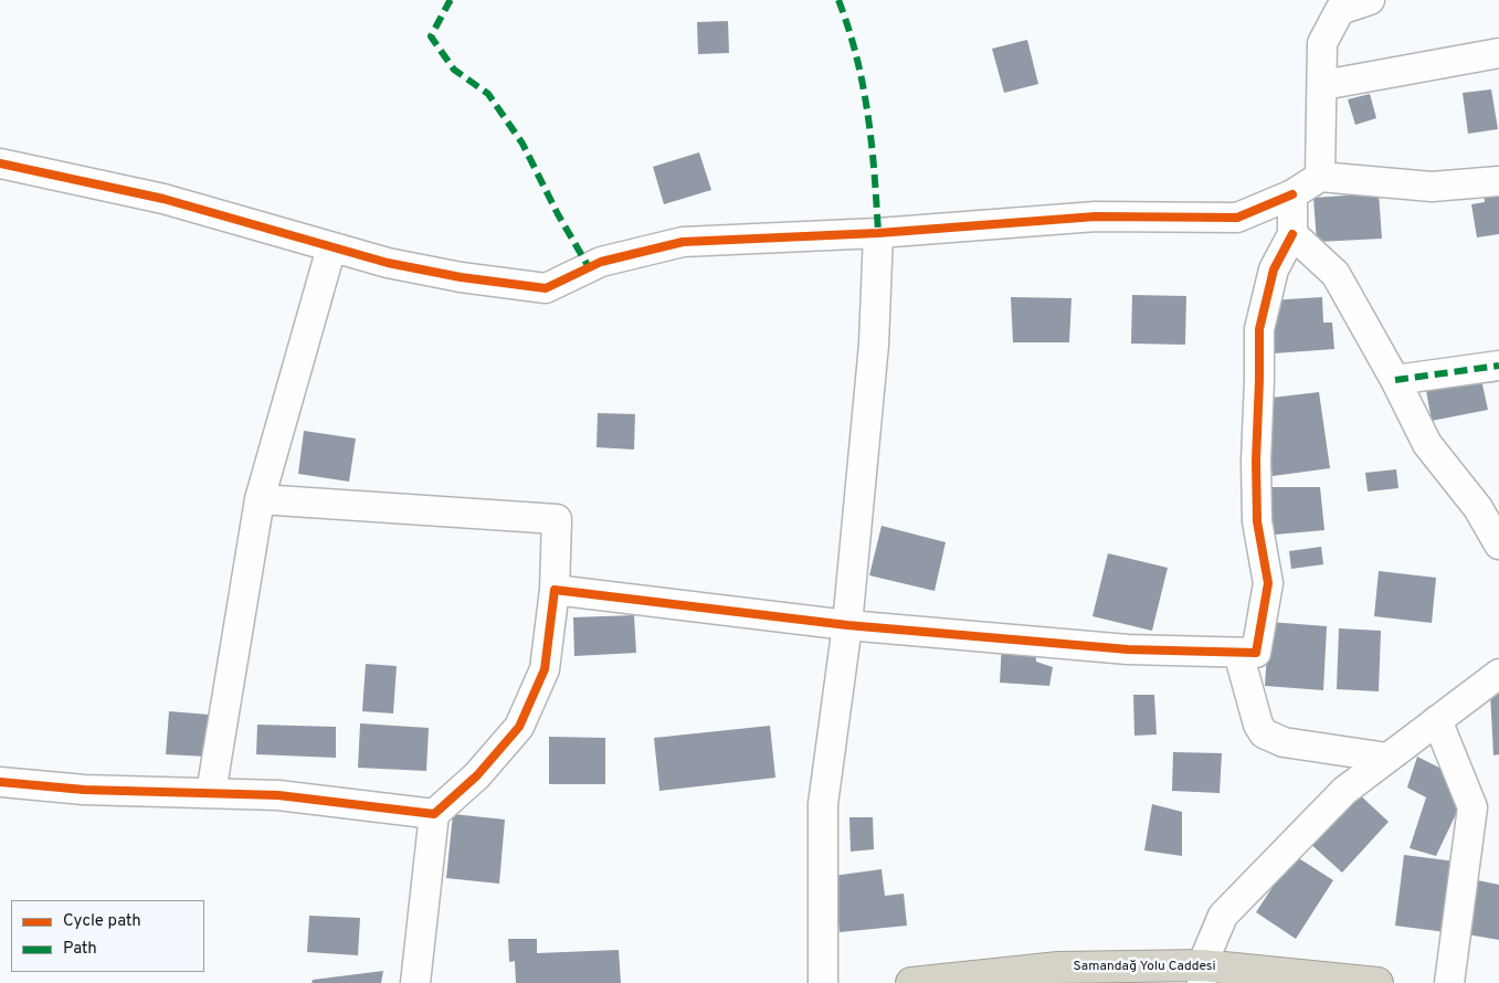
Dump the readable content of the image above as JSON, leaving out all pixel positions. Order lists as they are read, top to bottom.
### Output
{
  "streets": {
    "highway": ["Samandağ Yolu Caddesi"]
  },
  "legend": ["Cycle path", "Path"]
}
